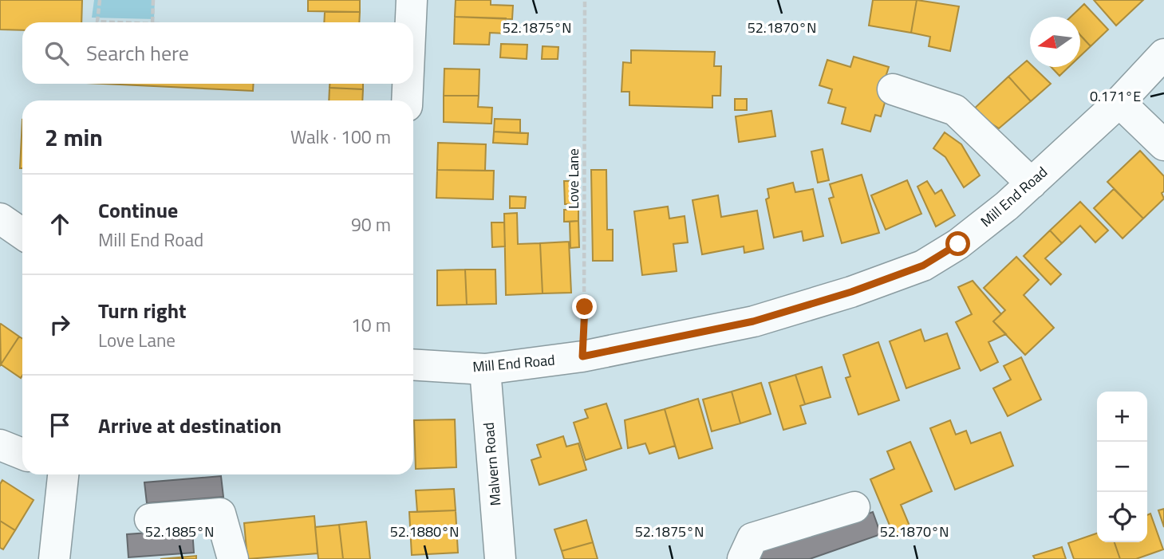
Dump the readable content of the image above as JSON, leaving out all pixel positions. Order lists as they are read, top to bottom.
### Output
{
  "streets": {
    "street": ["Mill End Road", "Malvern Road"],
    "path": ["Love Lane"]
  },
  "crossings": [
    ["Love Lane", "Mill End Road"],
    ["Mill End Road", "Malvern Road"]
  ],
  "north": "left",
  "page": {
    "search": "Search here",
    "heading": ["2 min", "Walk · 100 m"],
    "list": [
      ["Continue", "Mill End Road", "90 m"],
      ["Turn right", "Love Lane", "10 m"],
      "Arrive at destination"
    ],
    "map_buttons": ["+", "−"]
  },
  "coordinates": [
    "52.1875°N",
    "52.1870°N",
    "0.171°E",
    "52.1885°N",
    "52.1880°N"
  ]
}
